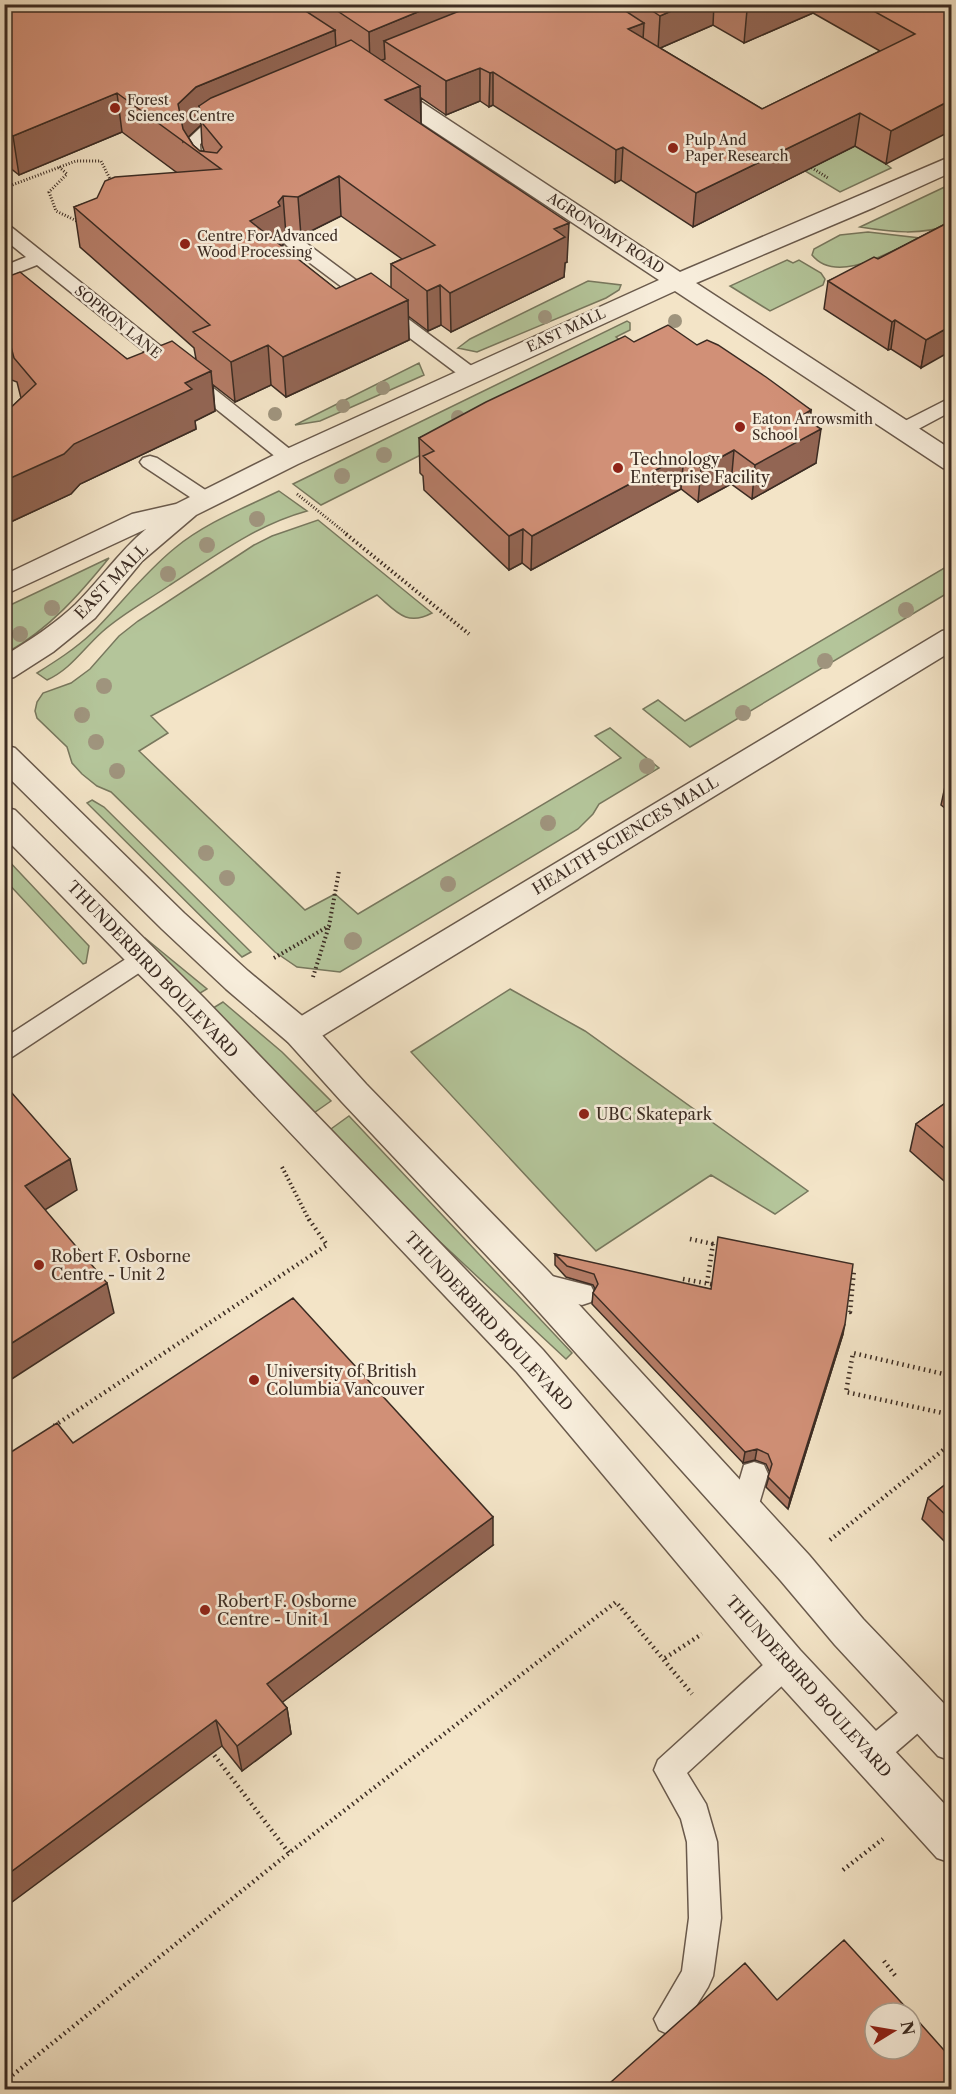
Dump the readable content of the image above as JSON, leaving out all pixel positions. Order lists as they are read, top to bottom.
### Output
{
  "streets": {
    "street": [
      "AGRONOMY ROAD",
      "EAST MALL",
      "HEALTH SCIENCES MALL",
      "THUNDERBIRD BOULEVARD"
    ],
    "lane": ["SOPRON LANE"]
  },
  "crossings": [
    ["AGRONOMY ROAD", "EAST MALL"],
    ["SOPRON LANE", "EAST MALL"]
  ],
  "places": [
    "Forest Sciences Centre",
    "Pulp And Paper Research",
    "Centre For Advanced Wood Processing",
    "Eaton Arrowsmith School",
    "Technology Enterprise Facility",
    "UBC Skatepark",
    "Robert F. Osborne Centre - Unit 2",
    "University of British Columbia Vancouver",
    "Robert F. Osborne Centre - Unit 1"
  ],
  "north": "right"
}
